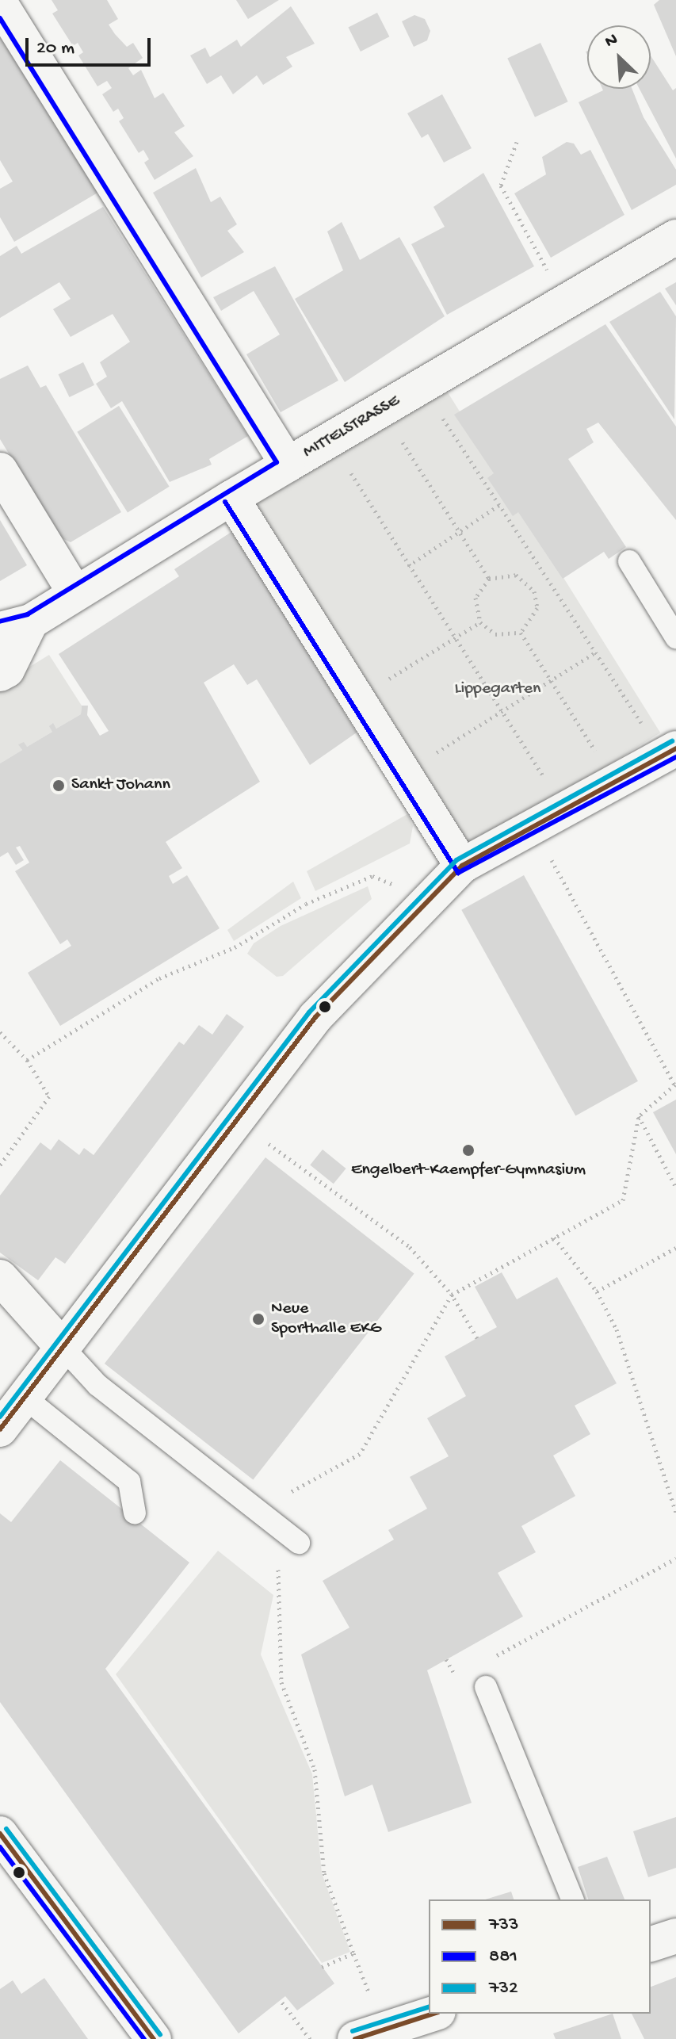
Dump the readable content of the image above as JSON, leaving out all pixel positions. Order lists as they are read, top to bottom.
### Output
{
  "streets": {
    "street": ["MITTELSTRASSE"]
  },
  "parks": ["Lippegarten"],
  "places": ["Sankt Johann", "Engelbert-Kaempfer-Gymnasium", "Neue Sporthalle EKG"],
  "lines": ["transit line 881", "transit line 732", "transit line 733"],
  "legend": ["733", "881", "732"],
  "scale_bar": "20 m",
  "north": "top left"
}
